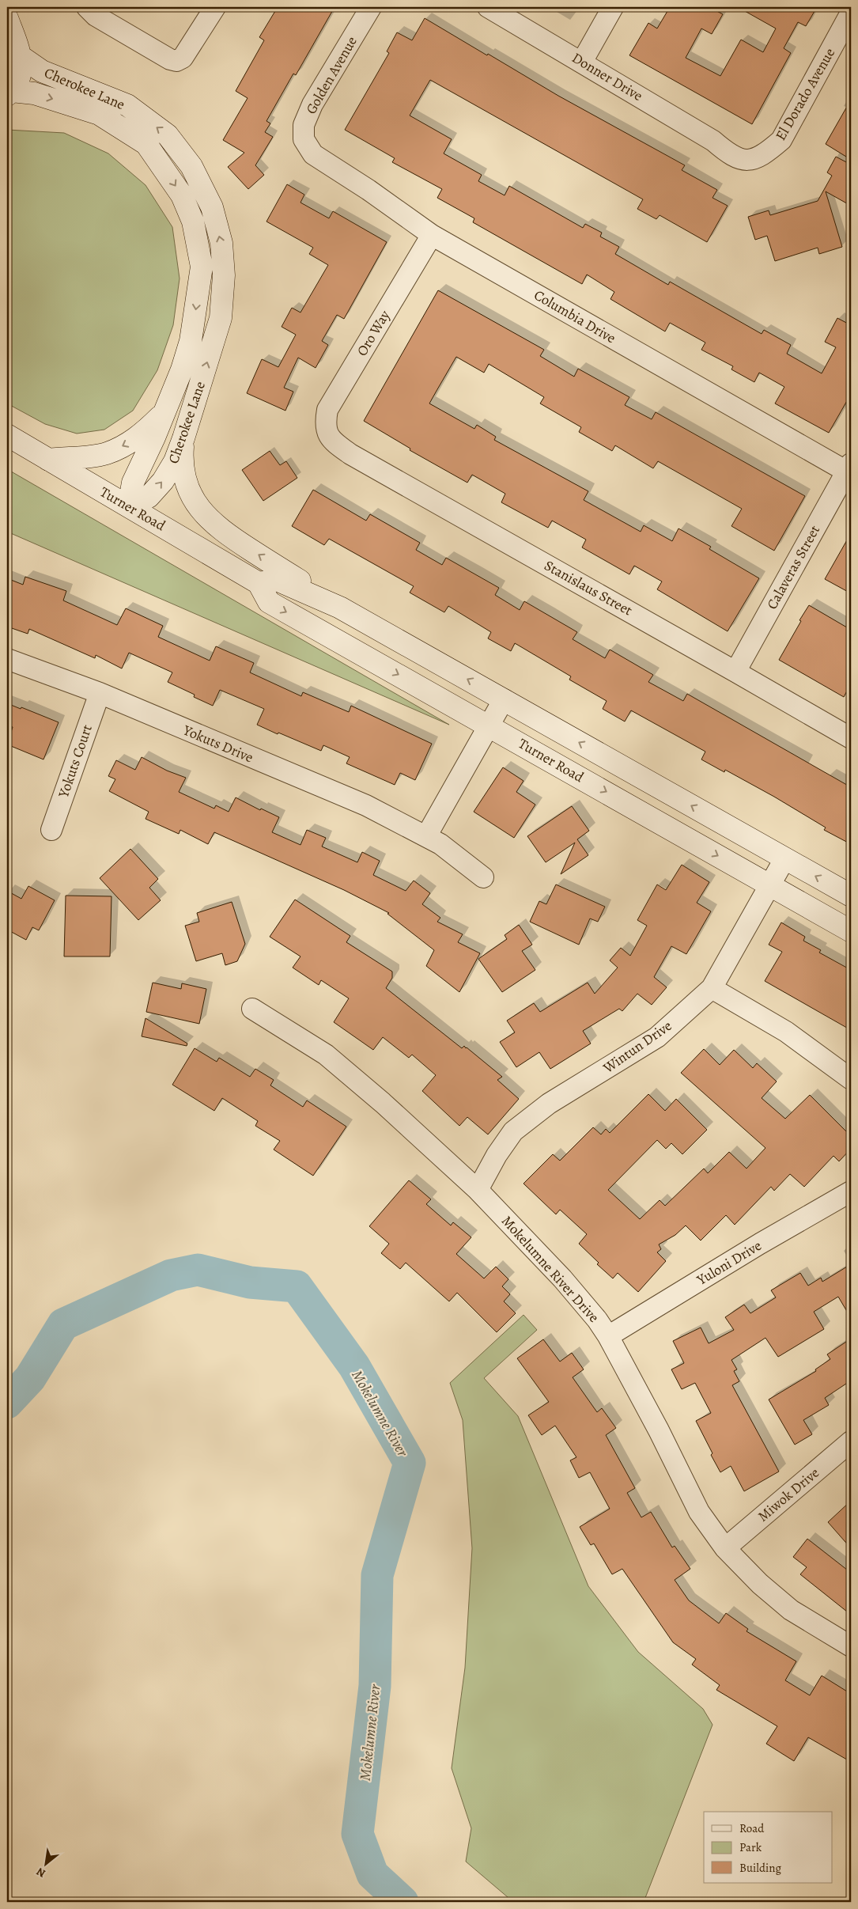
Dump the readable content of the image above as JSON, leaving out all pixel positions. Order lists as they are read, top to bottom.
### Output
{
  "streets": {
    "main road": ["Cherokee Lane", "Turner Road"],
    "street": [
      "Golden Avenue",
      "Donner Drive",
      "El Dorado Avenue",
      "Columbia Drive",
      "Oro Way",
      "Calaveras Street",
      "Stanislaus Street",
      "Yokuts Drive",
      "Yokuts Court",
      "Wintun Drive",
      "Yuloni Drive",
      "Mokelumne River Drive",
      "Miwok Drive"
    ]
  },
  "crossings": [
    ["Golden Avenue", "Columbia Drive"],
    ["Donner Drive", "El Dorado Avenue"],
    ["Cherokee Lane", "Turner Road"],
    ["Columbia Drive", "Oro Way"],
    ["Columbia Drive", "Calaveras Street"],
    ["Oro Way", "Stanislaus Street"],
    ["Turner Road", "Wintun Drive"],
    ["Calaveras Street", "Stanislaus Street"],
    ["Yokuts Drive", "Yokuts Court"],
    ["Wintun Drive", "Mokelumne River Drive"],
    ["Yuloni Drive", "Mokelumne River Drive"],
    ["Mokelumne River Drive", "Miwok Drive"]
  ],
  "water": ["Mokelumne River"],
  "legend": ["Road", "Park", "Building"],
  "north": "bottom left"
}
